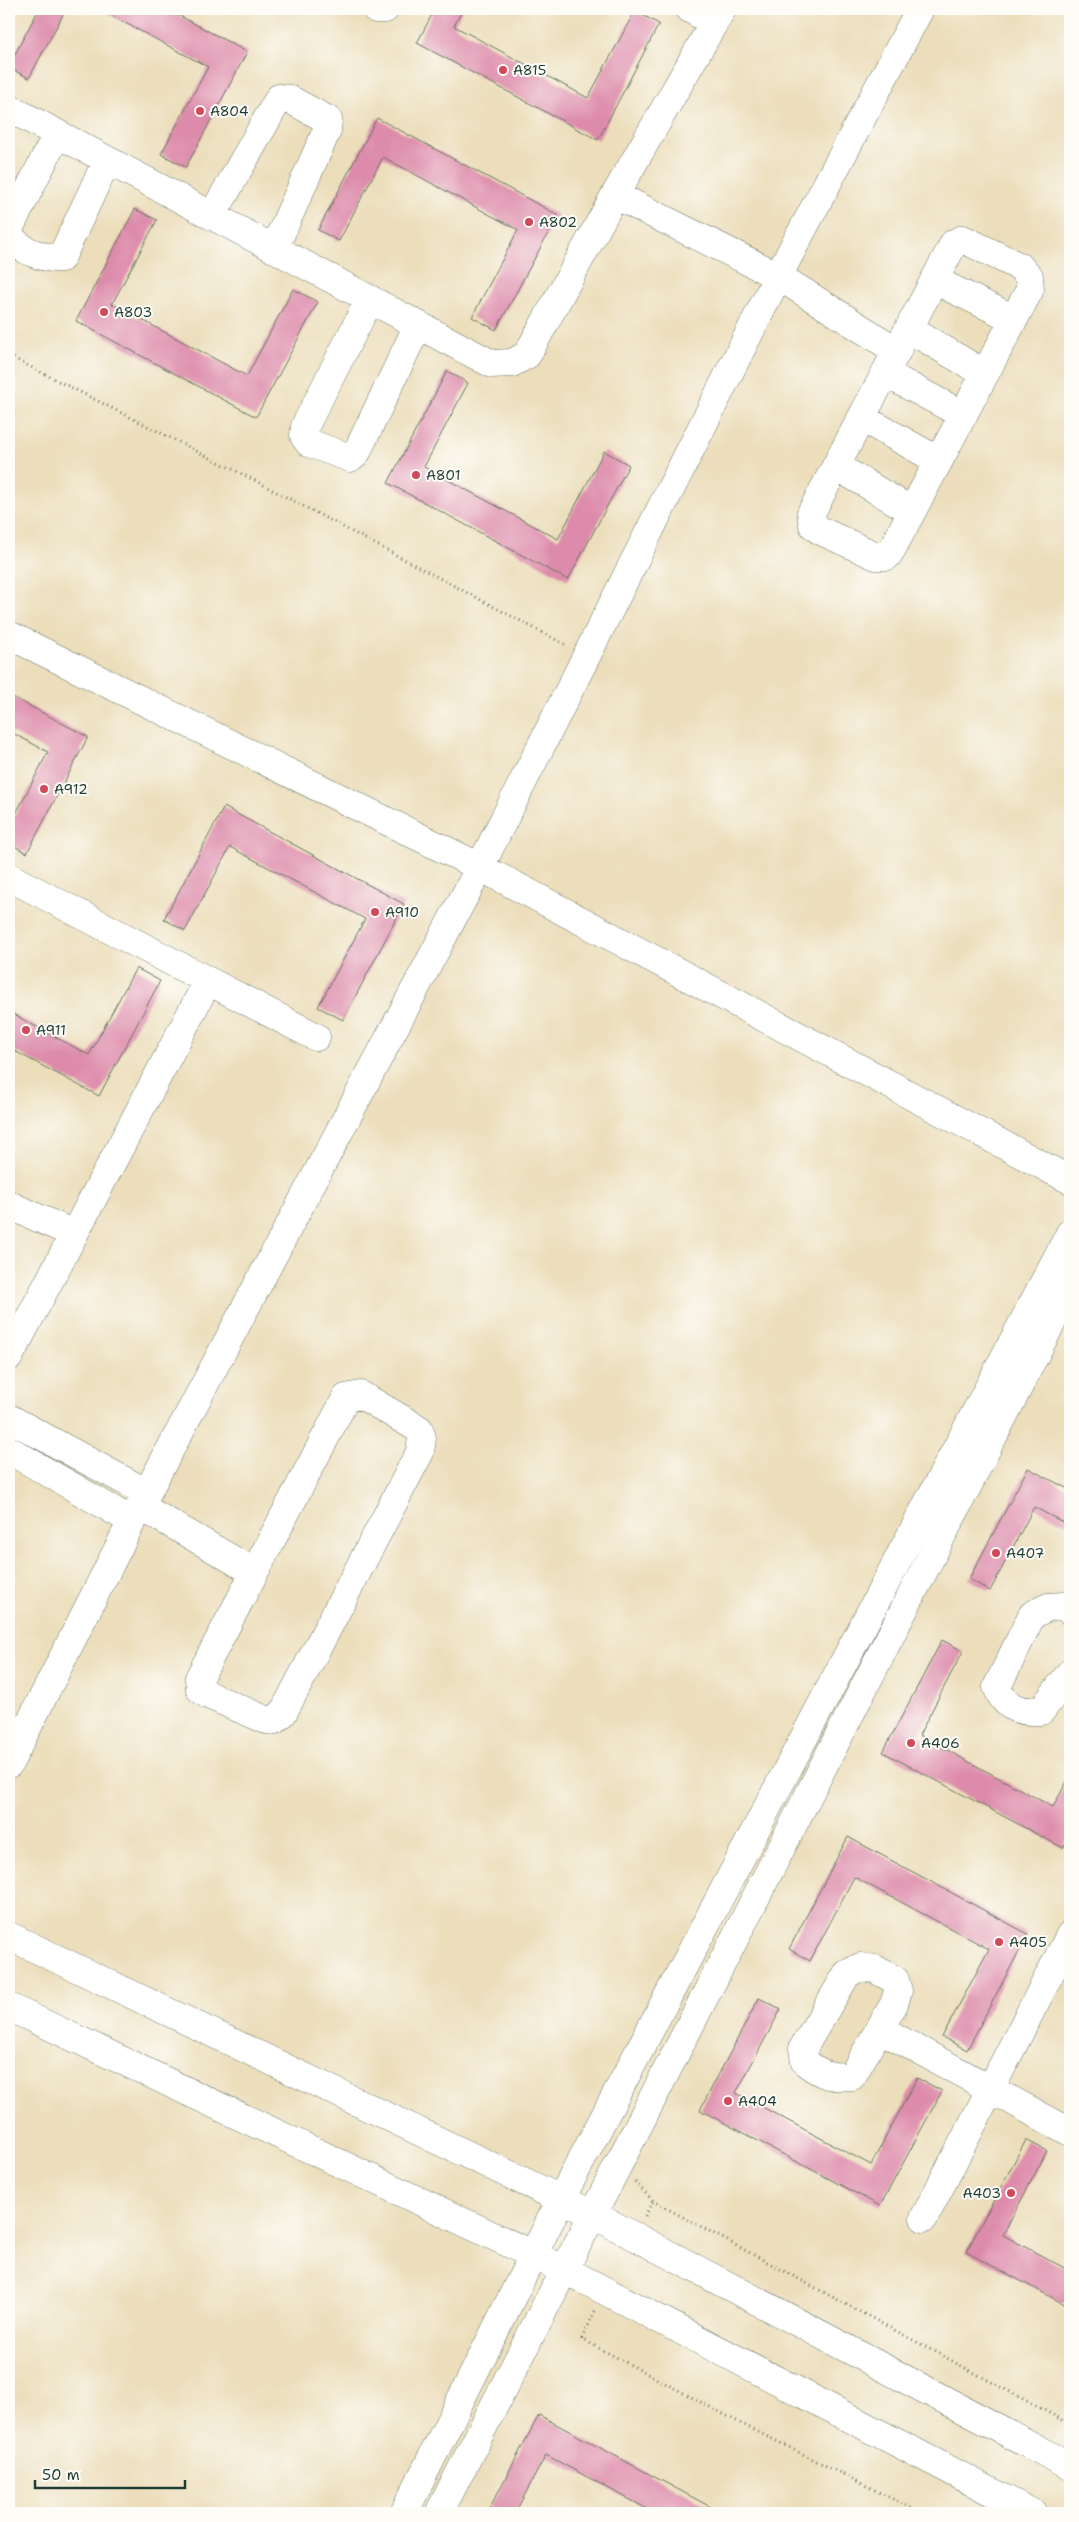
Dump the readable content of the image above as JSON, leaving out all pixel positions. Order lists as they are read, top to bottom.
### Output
{
  "places": [
    "A815",
    "A804",
    "A802",
    "A803",
    "A801",
    "A912",
    "A910",
    "A911",
    "A407",
    "A406",
    "A405",
    "A404",
    "A403"
  ],
  "scale_bar": "50 m"
}
